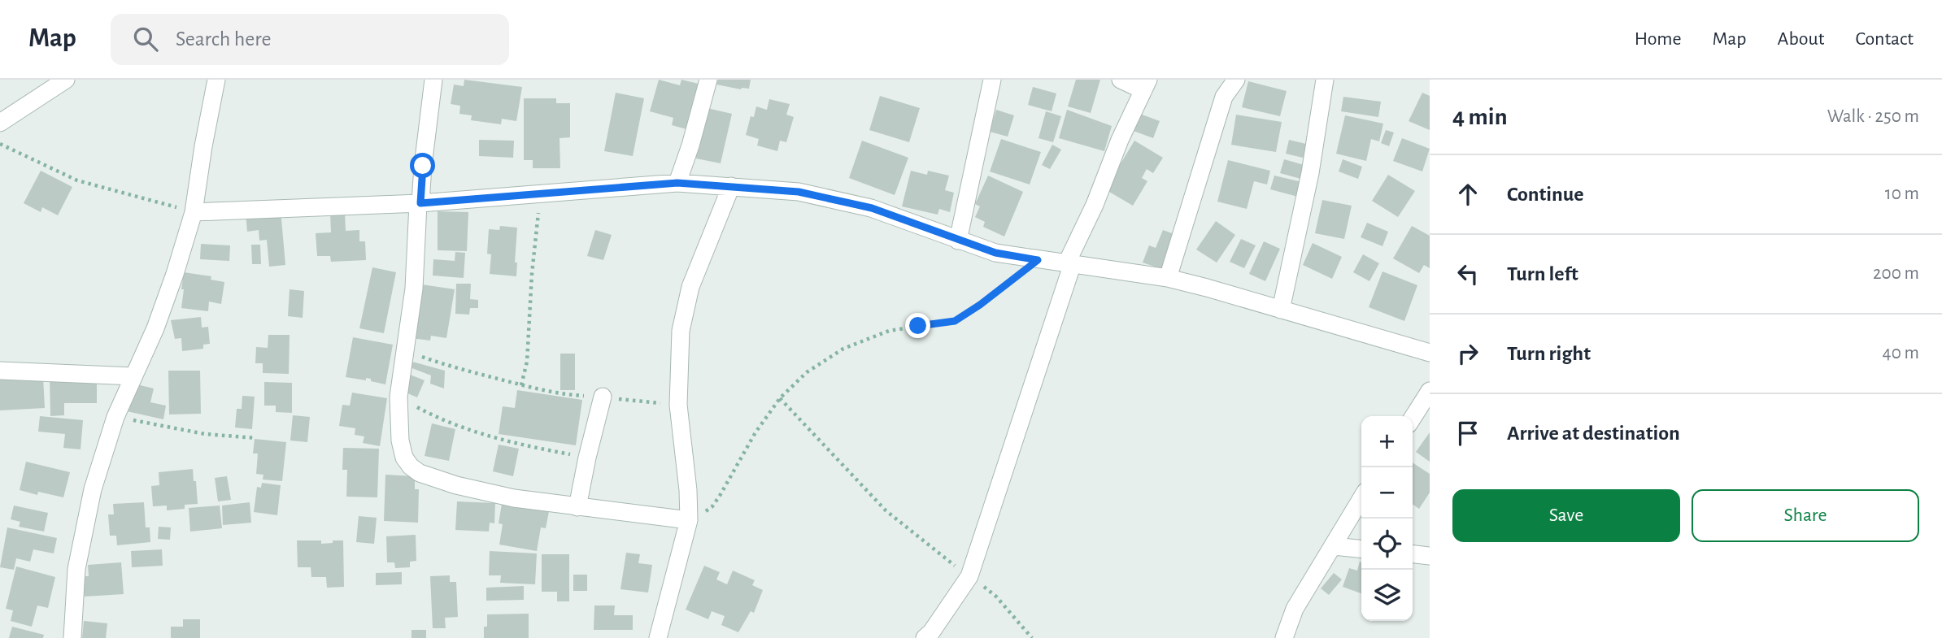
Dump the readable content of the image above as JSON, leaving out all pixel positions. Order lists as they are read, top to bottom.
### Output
{
  "page": {
    "header": "Map",
    "search": "Search here",
    "nav": [
      "Home",
      "Map",
      "About",
      "Contact"
    ],
    "heading": ["4 min", "Walk · 250 m"],
    "list": [
      ["Continue", "10 m"],
      ["Turn left", "200 m"],
      ["Turn right", "40 m"],
      "Arrive at destination"
    ],
    "map_buttons": ["+", "−"],
    "buttons": ["Save", "Share"]
  }
}
